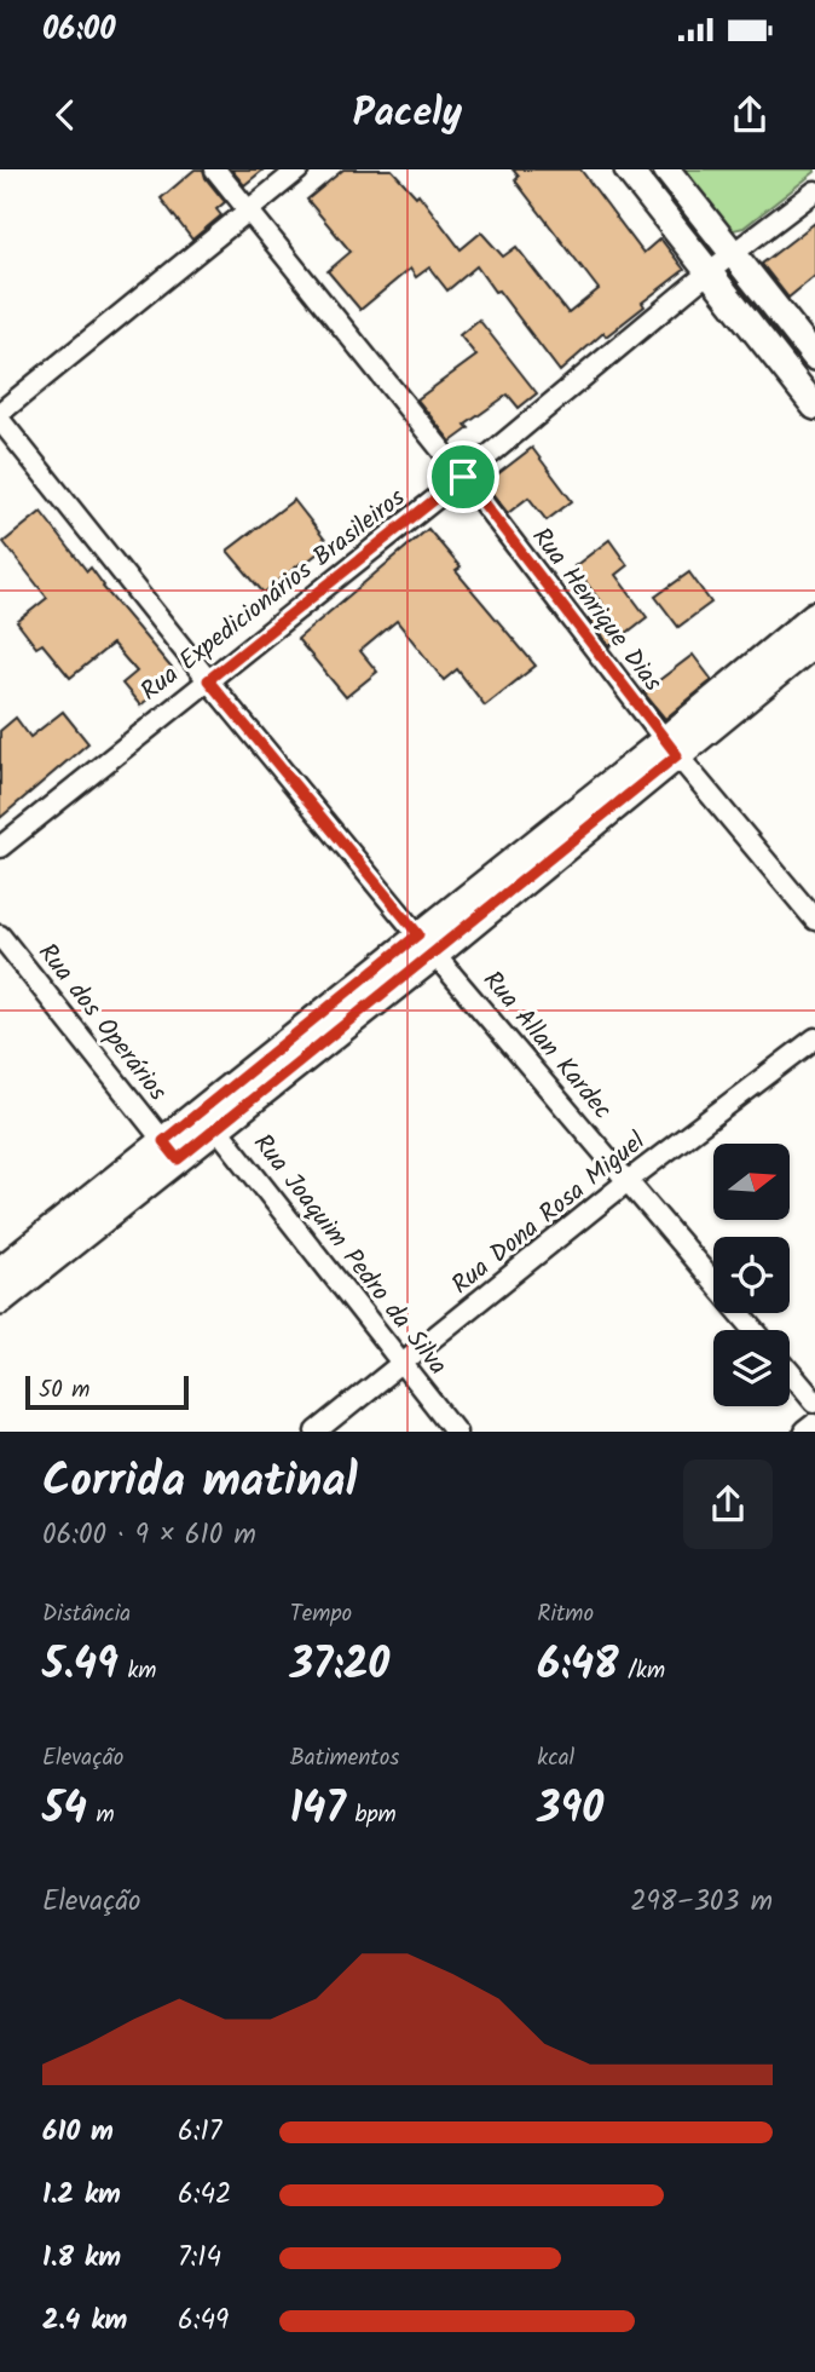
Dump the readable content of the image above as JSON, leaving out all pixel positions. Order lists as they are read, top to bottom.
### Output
{
  "streets": {
    "street": [
      "Rua Expedicionários Brasileiros",
      "Rua Henrique Dias",
      "Rua dos Operários",
      "Rua Allan Kardec",
      "Rua Dona Rosa Miguel",
      "Rua Joaquim Pedro da Silva"
    ]
  },
  "crossings": [
    ["Rua Expedicionários Brasileiros", "Rua Henrique Dias"],
    ["Rua Expedicionários Brasileiros", "Rua Allan Kardec"],
    ["Rua Allan Kardec", "Rua Dona Rosa Miguel"],
    ["Rua Dona Rosa Miguel", "Rua Joaquim Pedro da Silva"]
  ],
  "scale_bar": "50 m",
  "north": "right",
  "page": {
    "status": "06:00",
    "header": "Pacely",
    "scale": "50 m",
    "heading": ["Corrida matinal", "06:00 · 9 × 610 m"],
    "stats": [
      ["Distância", "5.49 km"],
      ["Tempo", "37:20"],
      ["Ritmo", "6:48 /km"],
      ["Elevação", "54 m"],
      ["Batimentos", "147 bpm"],
      ["kcal", "390"]
    ],
    "chart": ["Elevação", "298–303 m"],
    "list": [
      {
        "name": "610 m",
        "note": "6:17"
      },
      {
        "name": "1.2 km",
        "note": "6:42"
      },
      {
        "name": "1.8 km",
        "note": "7:14"
      },
      {
        "name": "2.4 km",
        "note": "6:49"
      }
    ]
  }
}
